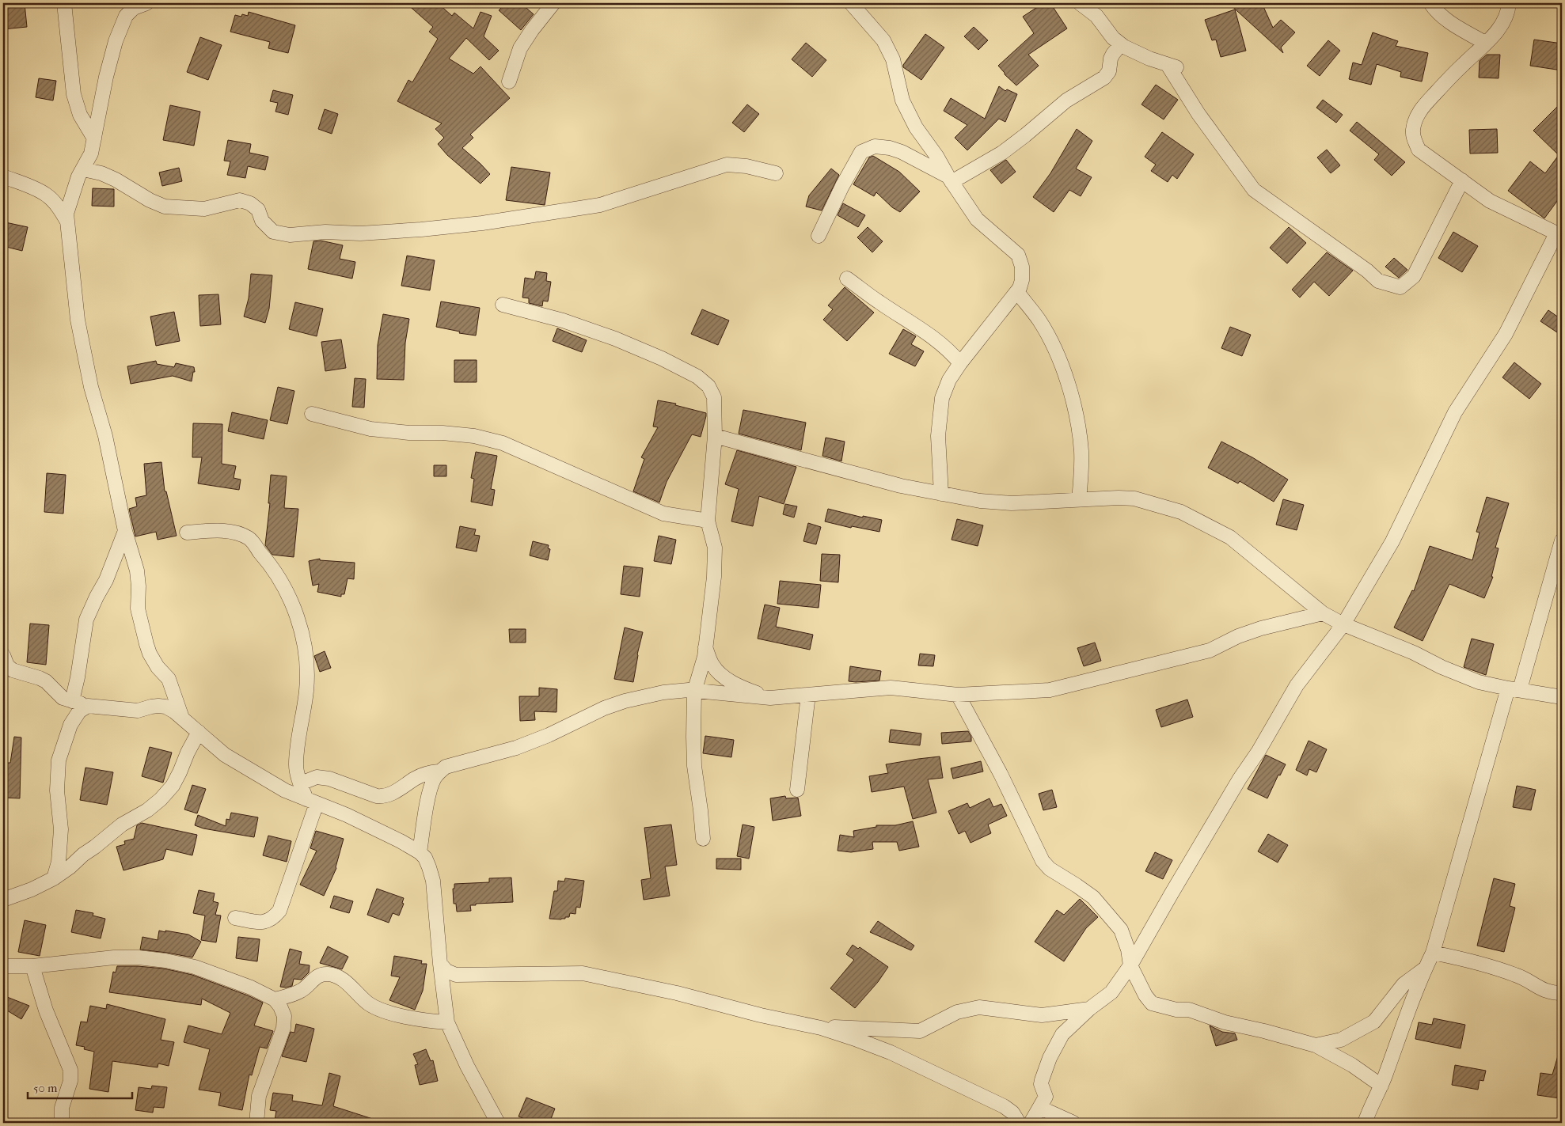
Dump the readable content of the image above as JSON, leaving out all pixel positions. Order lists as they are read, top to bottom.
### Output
{
  "scale_bar": "50 m"
}
